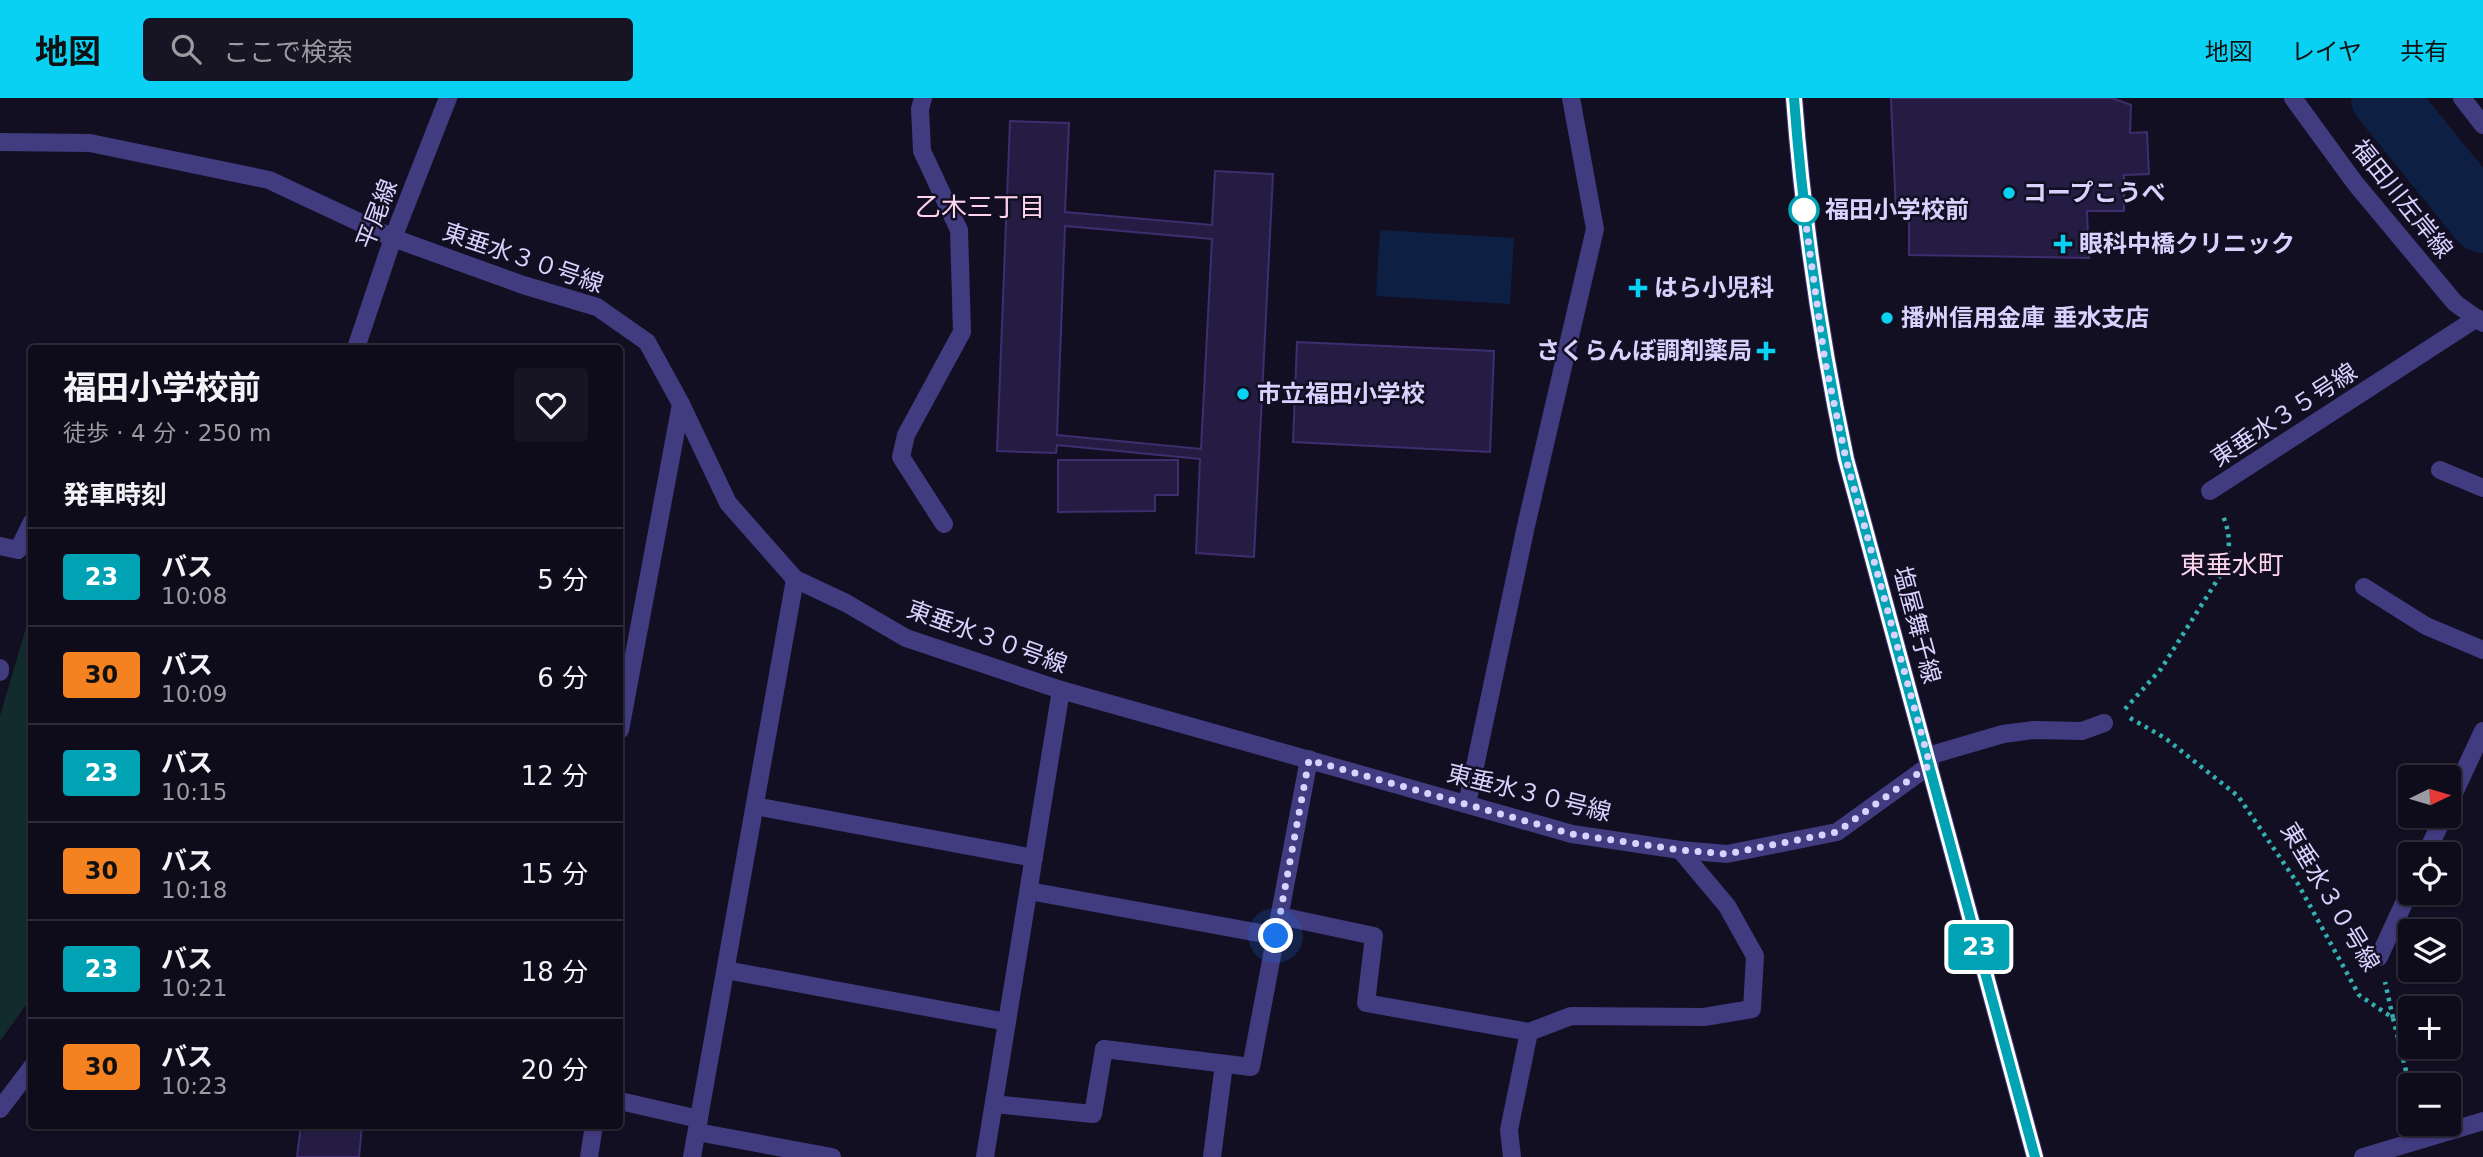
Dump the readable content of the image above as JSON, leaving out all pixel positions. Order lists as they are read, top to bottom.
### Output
{
  "streets": {
    "street": [
      "福田川左岸線",
      "平尾線",
      "東垂水３０号線",
      "東垂水３５号線",
      "塩屋舞子線"
    ]
  },
  "crossings": [
    ["福田川左岸線", "東垂水３５号線"],
    ["平尾線", "東垂水３０号線"],
    ["東垂水３０号線", "塩屋舞子線"]
  ],
  "districts": ["乙木三丁目", "東垂水町"],
  "places": {
    "other": [
      "コープこうべ",
      "福田小学校前",
      "播州信用金庫 垂水支店",
      "市立福田小学校"
    ],
    "health": ["眼科中橋クリニック", "はら小児科", "さくらんぼ調剤薬局"]
  },
  "lines": ["bus line 23"],
  "north": "right",
  "page": {
    "header": "地図",
    "search": "ここで検索",
    "nav": ["地図", "レイヤ", "共有"],
    "on_map": "23",
    "heading": [
      ["福田小学校前", "徒歩 · 4 分 · 250 m"],
      "発車時刻"
    ],
    "list": [
      {
        "mark": "23",
        "name": "バス",
        "note": "10:08",
        "value": "5 分"
      },
      {
        "mark": "30",
        "name": "バス",
        "note": "10:09",
        "value": "6 分"
      },
      {
        "mark": "23",
        "name": "バス",
        "note": "10:15",
        "value": "12 分"
      },
      {
        "mark": "30",
        "name": "バス",
        "note": "10:18",
        "value": "15 分"
      },
      {
        "mark": "23",
        "name": "バス",
        "note": "10:21",
        "value": "18 分"
      },
      {
        "mark": "30",
        "name": "バス",
        "note": "10:23",
        "value": "20 分"
      }
    ],
    "map_buttons": ["+", "−"]
  }
}
